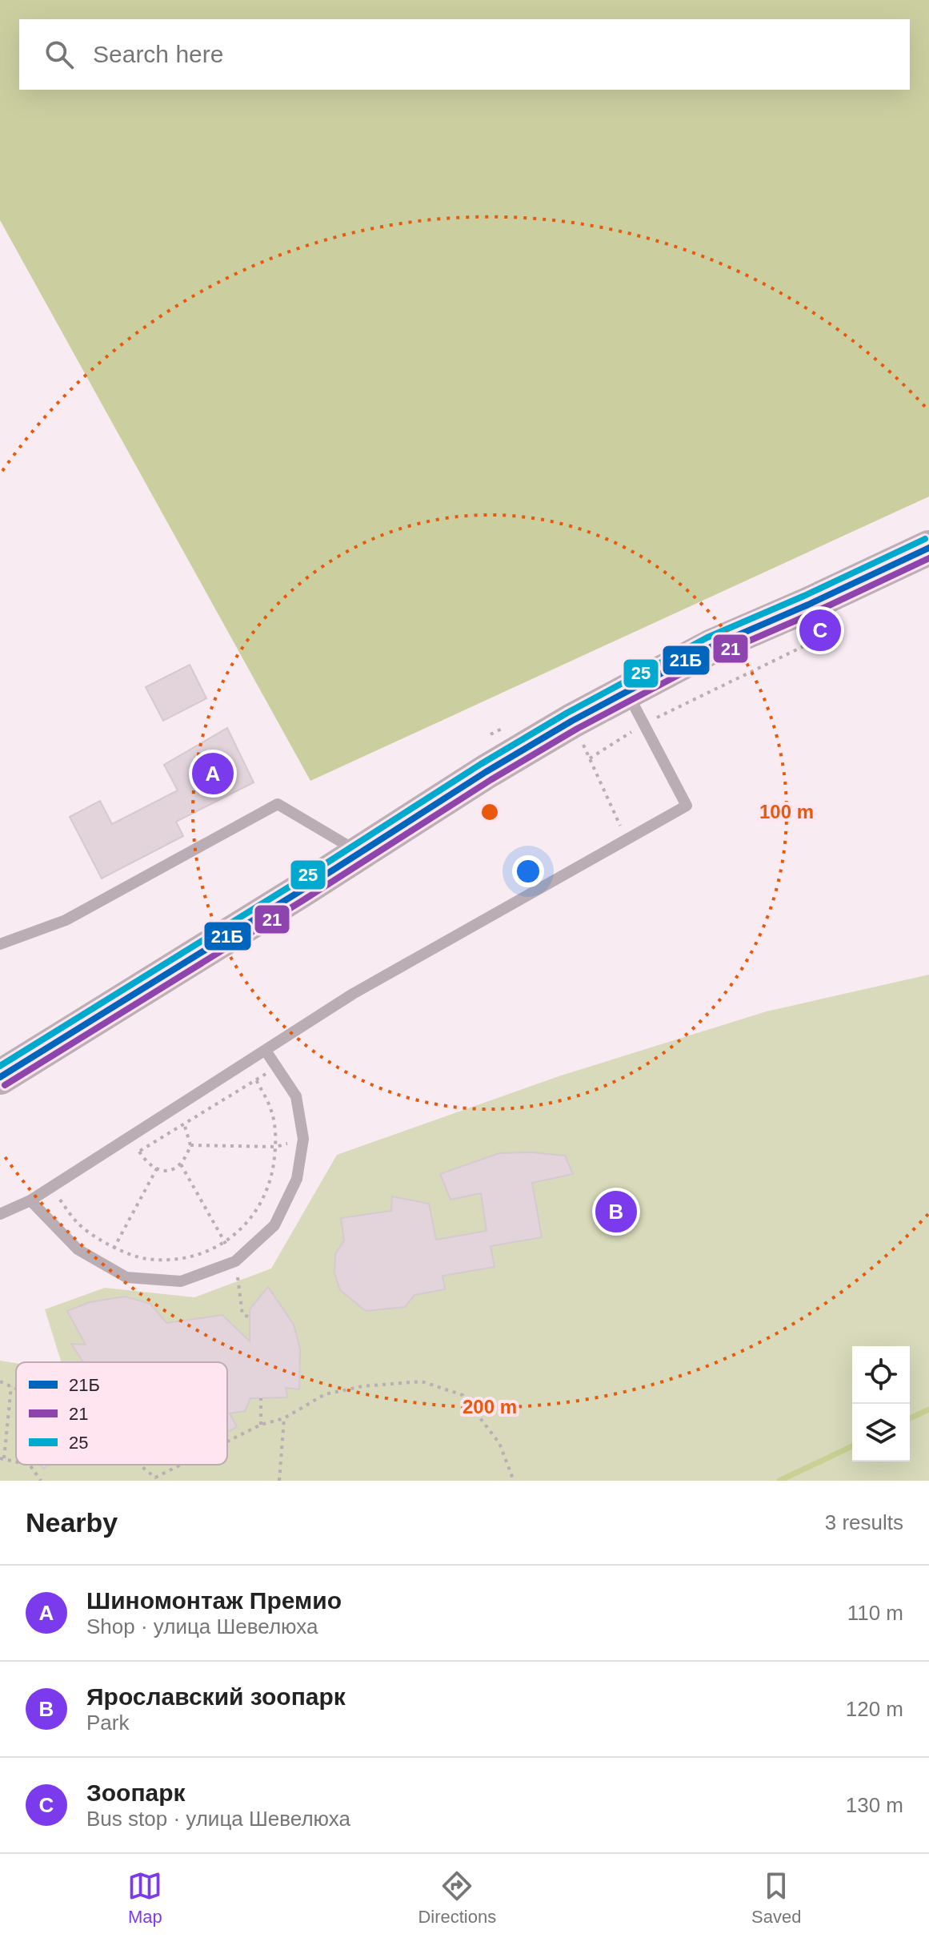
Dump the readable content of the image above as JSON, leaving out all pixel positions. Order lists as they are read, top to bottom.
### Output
{
  "lines": ["transit line 25", "transit line 21Б", "transit line 21"],
  "legend": ["21Б", "21", "25"],
  "page": {
    "search": "Search here",
    "pins": ["C", "A", "B"],
    "heading": ["Nearby", "3 results"],
    "list": [
      {
        "mark": "A",
        "name": "Шиномонтаж Премио",
        "note": "Shop · улица Шевелюха",
        "value": "110 m"
      },
      {
        "mark": "B",
        "name": "Ярославский зоопарк",
        "note": "Park",
        "value": "120 m"
      },
      {
        "mark": "C",
        "name": "Зоопарк",
        "note": "Bus stop · улица Шевелюха",
        "value": "130 m"
      }
    ],
    "nav": ["Map", "Directions", "Saved"]
  },
  "rings": ["100 m", "200 m"]
}
